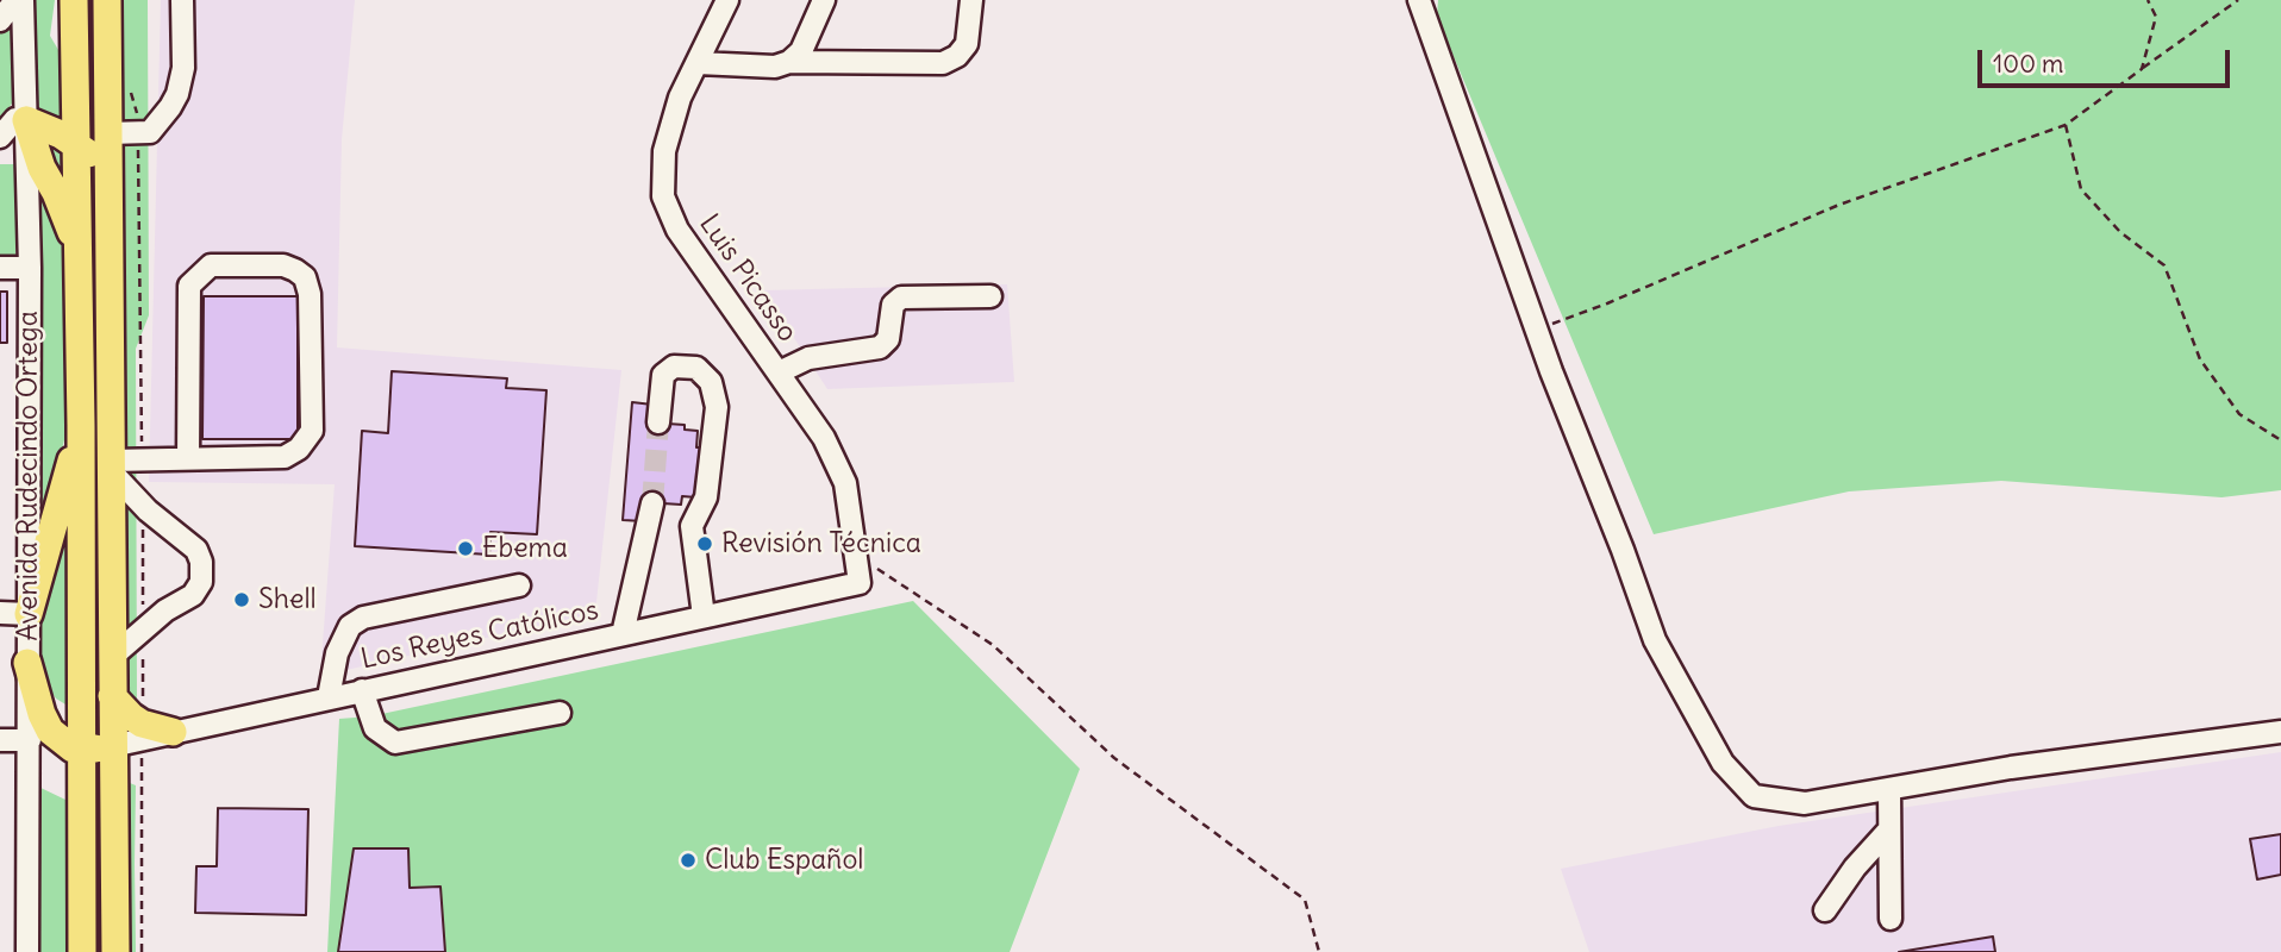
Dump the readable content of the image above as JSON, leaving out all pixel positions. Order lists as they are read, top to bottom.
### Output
{
  "streets": {
    "main road": ["Avenida Rudecindo Ortega"],
    "street": ["Luis Picasso", "Los Reyes Católicos"]
  },
  "crossings": [
    ["Luis Picasso", "Los Reyes Católicos"]
  ],
  "places": [
    "Revisión Técnica",
    "Ebema",
    "Shell",
    "Club Español"
  ],
  "scale_bar": "100 m"
}
